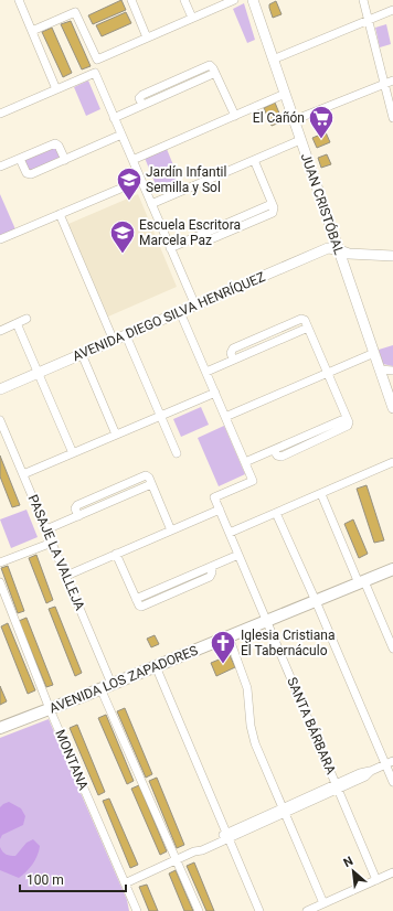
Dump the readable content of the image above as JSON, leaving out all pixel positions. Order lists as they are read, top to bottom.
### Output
{
  "streets": {
    "main road": ["AVENIDA LOS ZAPADORES"],
    "street": [
      "JUAN CRISTÓBAL",
      "AVENIDA DIEGO SILVA HENRÍQUEZ",
      "PASAJE LA VALLEJA",
      "SANTA BÁRBARA",
      "MONTANA"
    ]
  },
  "crossings": [
    ["JUAN CRISTÓBAL", "AVENIDA DIEGO SILVA HENRÍQUEZ"],
    ["PASAJE LA VALLEJA", "AVENIDA LOS ZAPADORES"],
    ["AVENIDA LOS ZAPADORES", "SANTA BÁRBARA"],
    ["AVENIDA LOS ZAPADORES", "MONTANA"]
  ],
  "places": {
    "supermarket": ["El Cañón"],
    "school or university": ["Jardín Infantil Semilla y Sol", "Escuela Escritora Marcela Paz"],
    "church": ["Iglesia Cristiana El Tabernáculo"]
  },
  "scale_bar": "100 m",
  "north": "top left"
}
